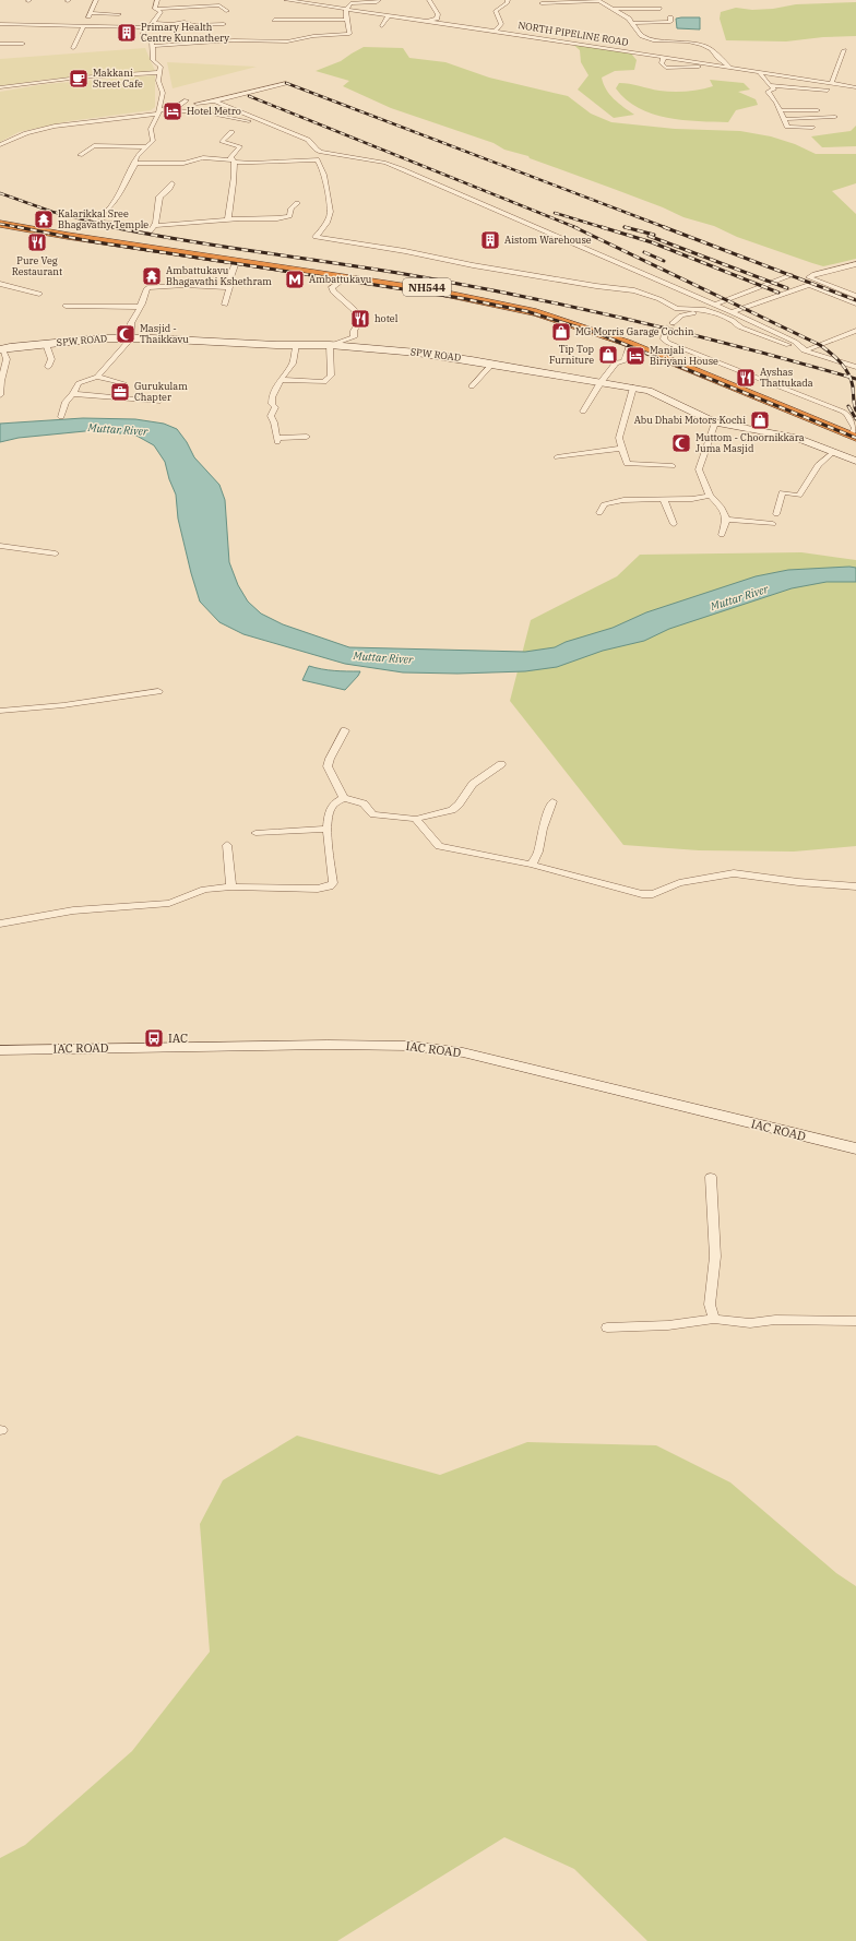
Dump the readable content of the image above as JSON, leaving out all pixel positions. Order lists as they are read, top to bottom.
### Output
{
  "streets": {
    "highway": ["NH544"],
    "street": ["NORTH PIPELINE ROAD", "SPW ROAD", "IAC ROAD"]
  },
  "water": ["Muttar River"],
  "places": {
    "building": ["Primary Health Centre Kunnathery", "Aistom Warehouse"],
    "cafe": ["Makkani Street Cafe"],
    "hotel": ["Hotel Metro", "Manjali Biriyani House"],
    "temple": ["Kalarikkal Sree Bhagavathy Temple", "Ambattukavu Bhagavathi Kshethram"],
    "restaurant": ["Pure Veg Restaurant", "hotel", "Ayshas Thattukada"],
    "metro station": ["Ambattukavu"],
    "shop": ["MG Morris Garage Cochin", "Tip Top Furniture", "Abu Dhabi Motors Kochi"],
    "mosque": ["Masjid - Thaikkavu", "Muttom - Choornikkara Juma Masjid"],
    "office": ["Gurukulam Chapter"],
    "bus stop": ["IAC"]
  }
}
